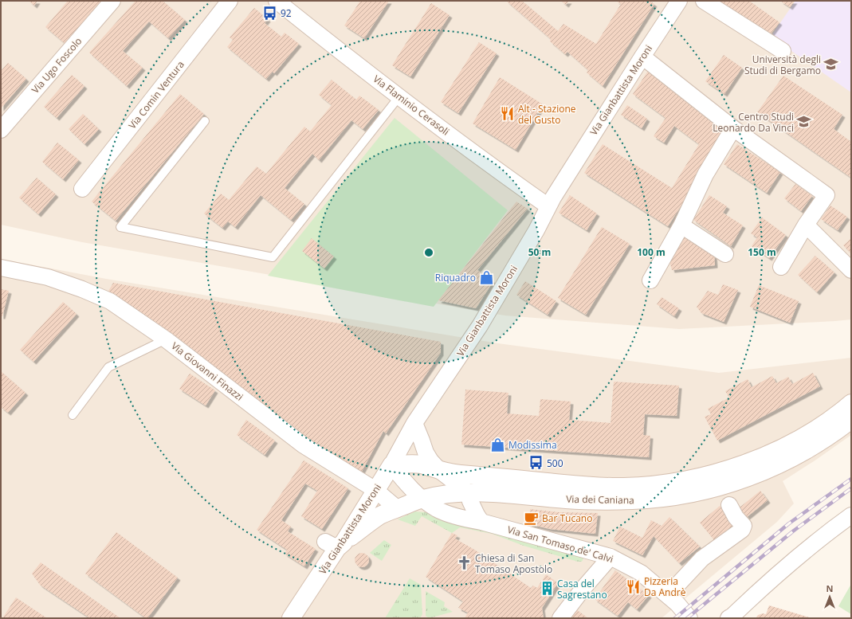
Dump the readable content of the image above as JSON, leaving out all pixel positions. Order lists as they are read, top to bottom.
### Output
{
  "streets": {
    "main road": ["Via Gianbattista Moroni", "Via dei Caniana"],
    "street": [
      "Via Ugo Foscolo",
      "Via Comin Ventura",
      "Via Flaminio Cerasoli",
      "Via Giovanni Finazzi",
      "Via San Tomaso de' Calvi"
    ]
  },
  "crossings": [
    ["Via Gianbattista Moroni", "Via Flaminio Cerasoli"],
    ["Via Gianbattista Moroni", "Via Giovanni Finazzi"],
    ["Via Gianbattista Moroni", "Via dei Caniana"],
    ["Via Gianbattista Moroni", "Via San Tomaso de' Calvi"],
    ["Via Giovanni Finazzi", "Via dei Caniana"],
    ["Via dei Caniana", "Via San Tomaso de' Calvi"]
  ],
  "places": {
    "bus stop": ["92", "500"],
    "school or university": ["Università degli Studi di Bergamo", "Centro Studi Leonardo Da Vinci"],
    "restaurant": ["Alt - Stazione del Gusto", "Pizzeria Da Andrè"],
    "shop": ["Riquadro", "Modissima"],
    "cafe": ["Bar Tucano"],
    "church": ["Chiesa di San Tomaso Apostolo"],
    "building": ["Casa del Sagrestano"]
  },
  "north": "top",
  "rings": ["50 m", "100 m", "150 m"]
}
